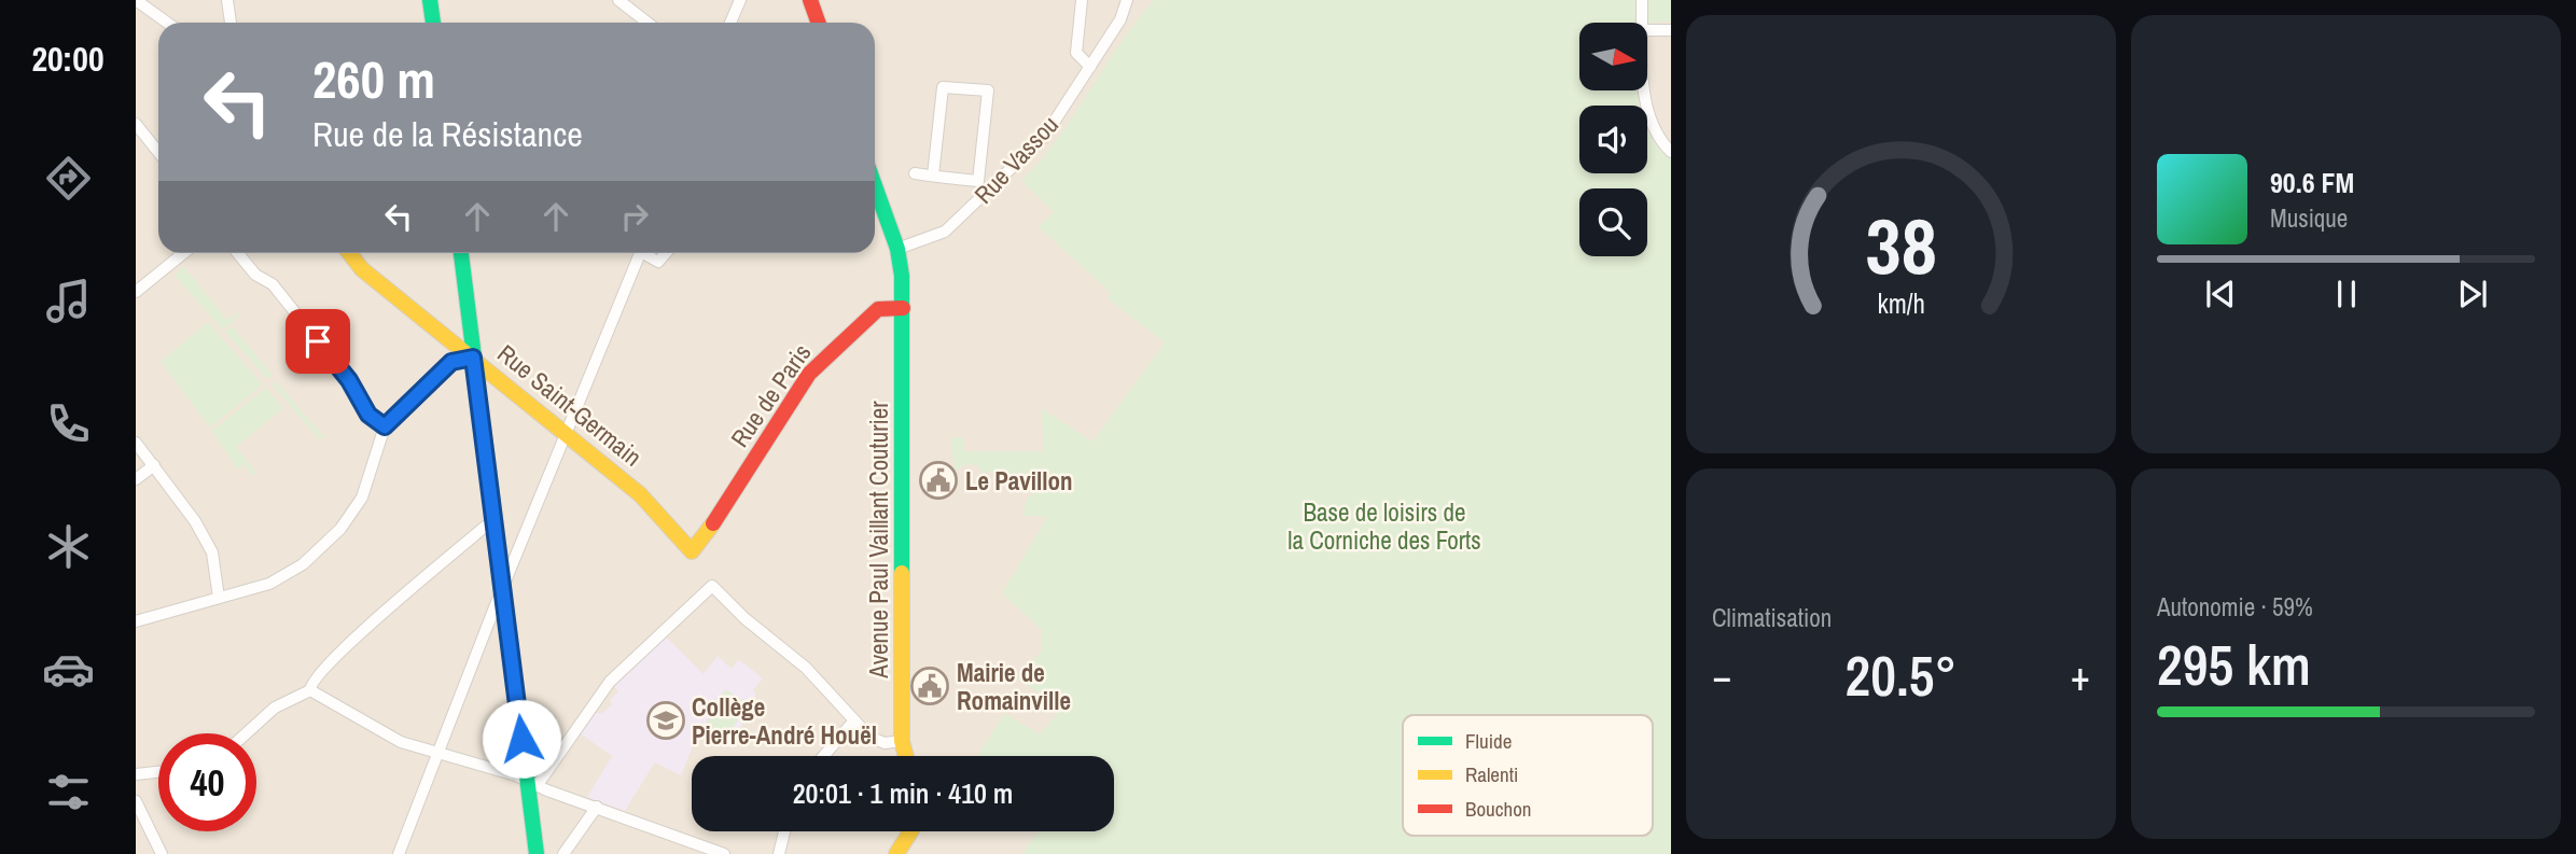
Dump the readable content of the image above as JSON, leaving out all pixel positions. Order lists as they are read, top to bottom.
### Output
{
  "streets": {
    "street": [
      "Rue Vassou",
      "Rue de Paris",
      "Rue Saint-Germain",
      "Avenue Paul Vaillant Couturier"
    ]
  },
  "crossings": [
    ["Rue de Paris", "Rue Saint-Germain"],
    ["Rue de Paris", "Avenue Paul Vaillant Couturier"]
  ],
  "parks": ["Base de loisirs de la Corniche des Forts"],
  "places": {
    "public building": ["Le Pavillon", "Mairie de Romainville"],
    "school or university": ["Collège Pierre-André Houël"]
  },
  "legend": ["Fluide", "Ralenti", "Bouchon"],
  "north": "right",
  "page": {
    "tabs": "20:00",
    "turn": ["260 m", "Rue de la Résistance"],
    "song": ["90.6 FM", "Musique"],
    "tile": [
      "Climatisation",
      ["Autonomie · 59%", "295 km"]
    ],
    "heat": ["−", "20.5°", "+"],
    "limit": "40",
    "trip": "20:01 · 1 min · 410 m",
    "gauge": ["38", "km/h"]
  }
}
